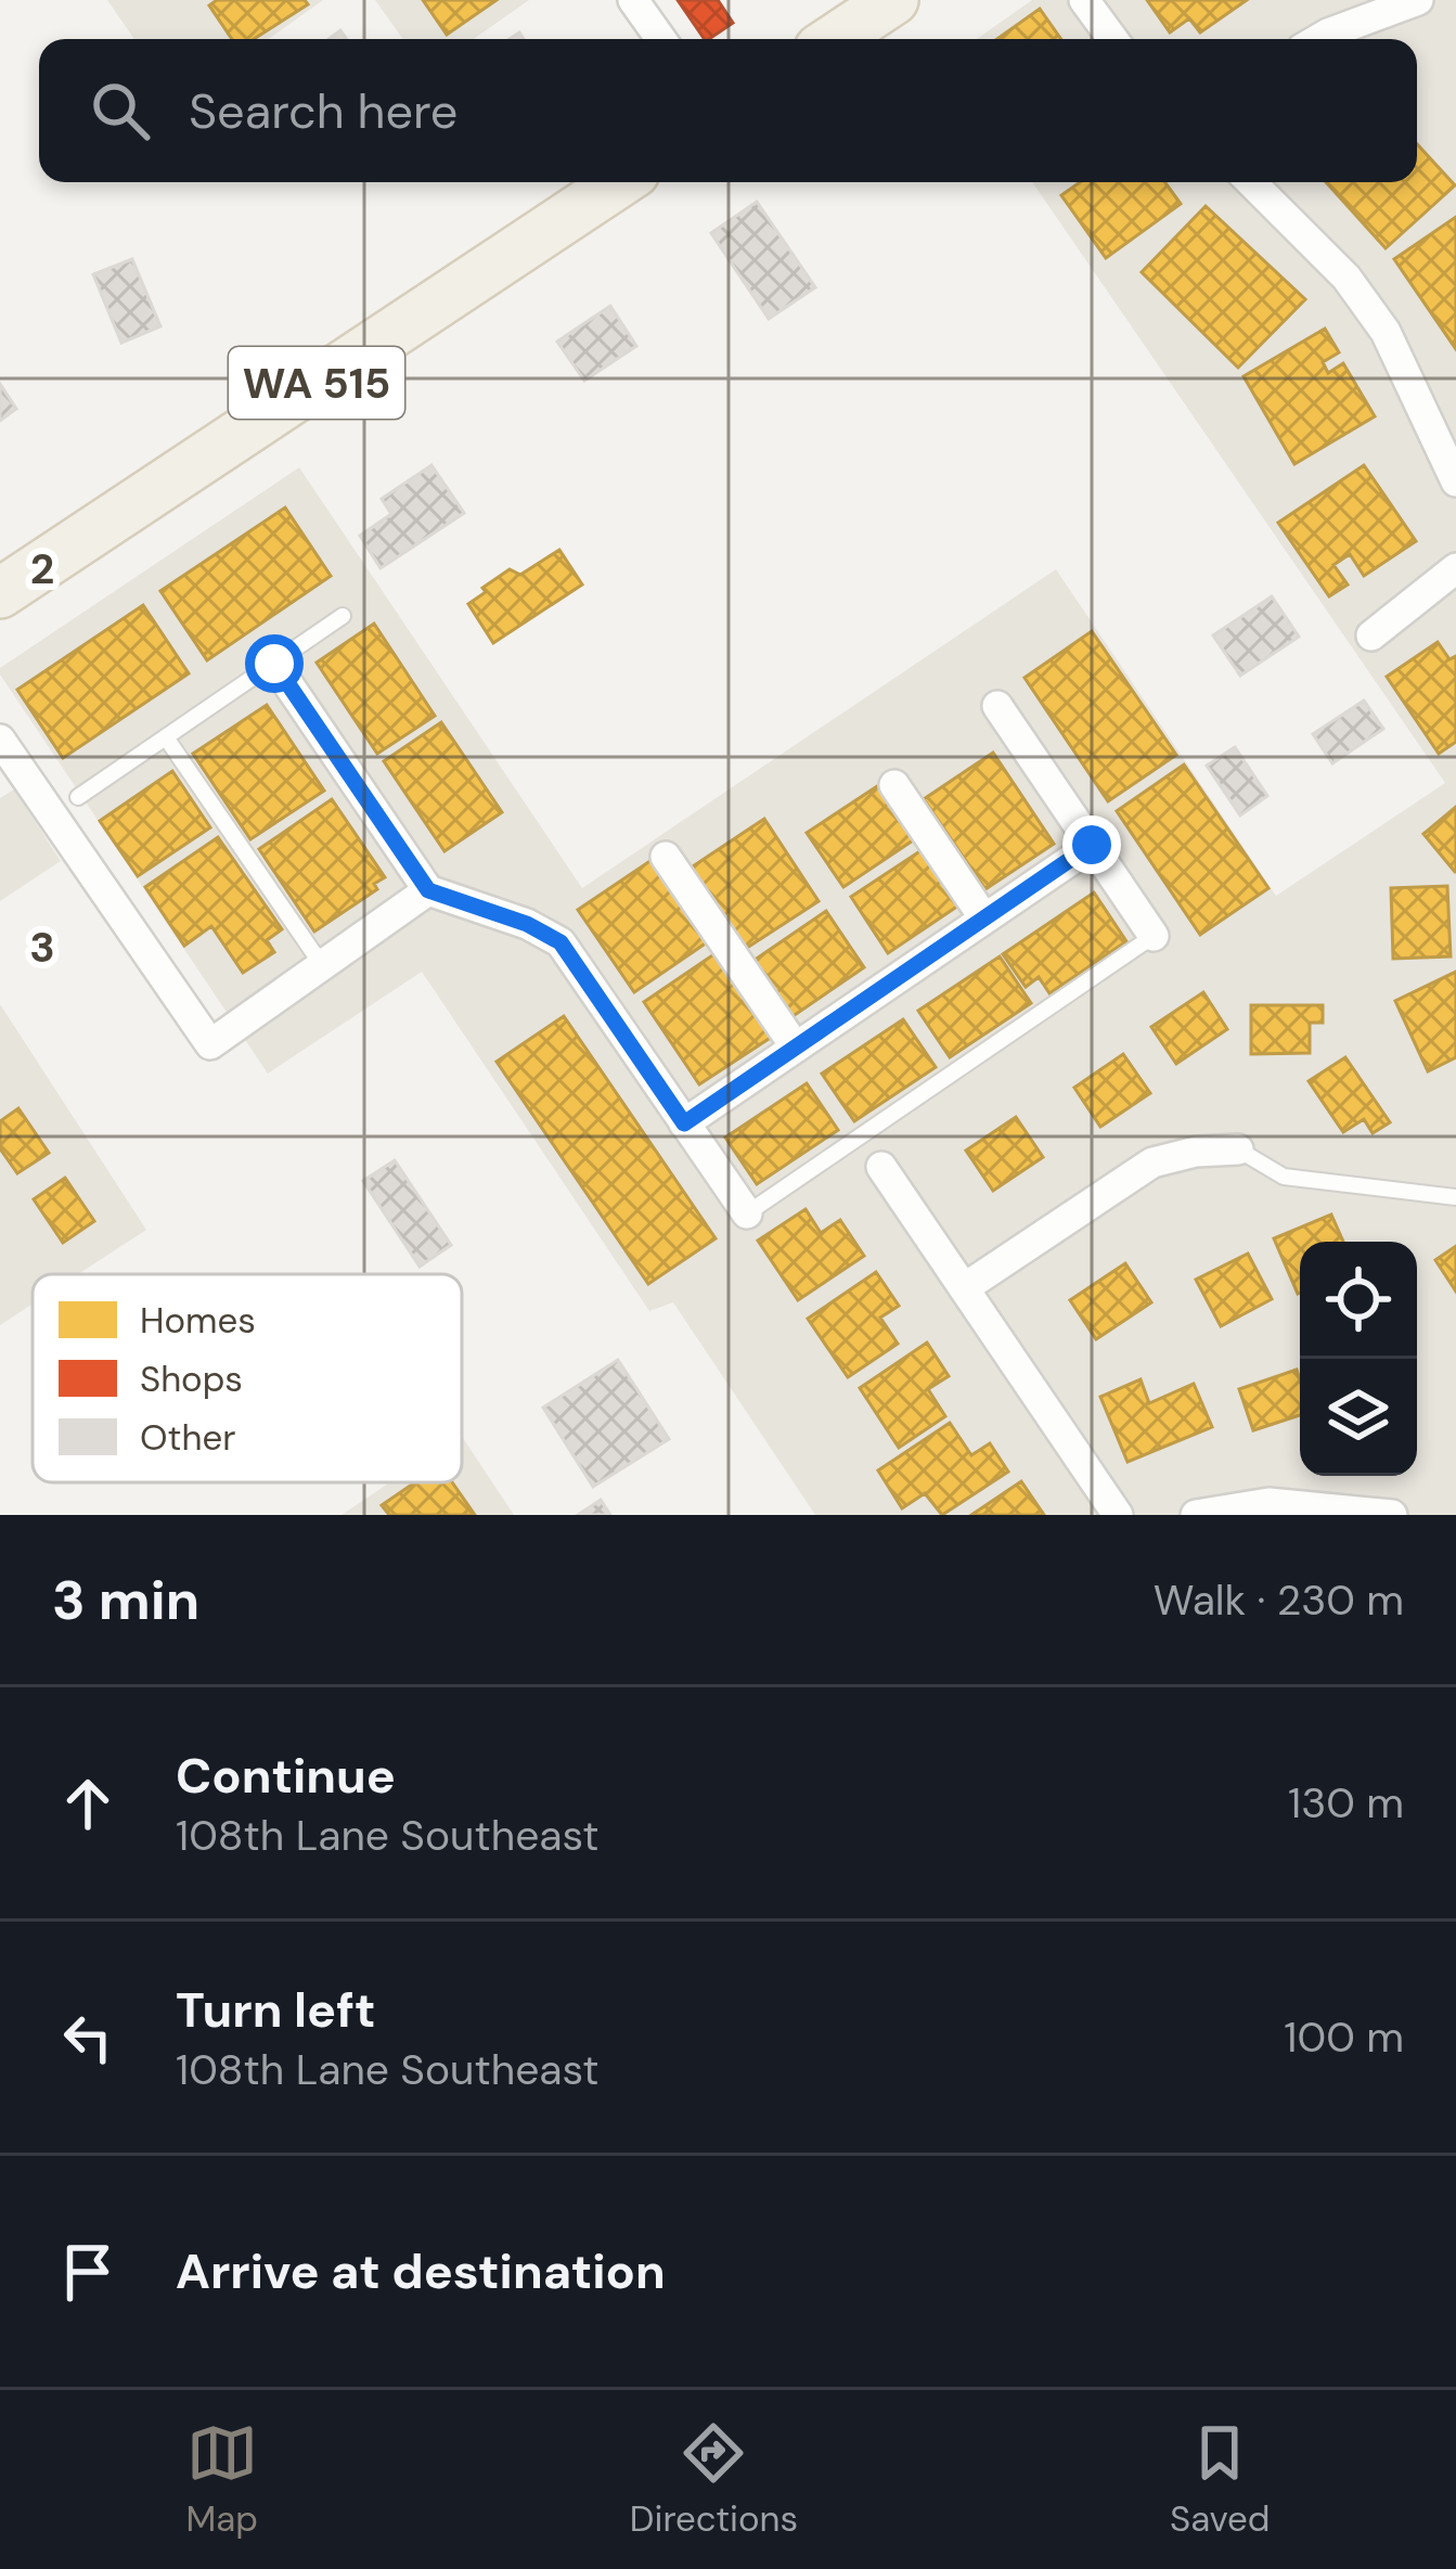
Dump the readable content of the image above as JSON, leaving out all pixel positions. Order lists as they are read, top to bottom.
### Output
{
  "streets": {
    "main road": ["WA 515"]
  },
  "legend": ["Homes", "Shops", "Other"],
  "page": {
    "search": "Search here",
    "heading": ["3 min", "Walk · 230 m"],
    "list": [
      ["Continue", "108th Lane Southeast", "130 m"],
      ["Turn left", "108th Lane Southeast", "100 m"],
      "Arrive at destination"
    ],
    "nav": ["Map", "Directions", "Saved"]
  },
  "grid": {
    "rows": ["2", "3"]
  }
}
